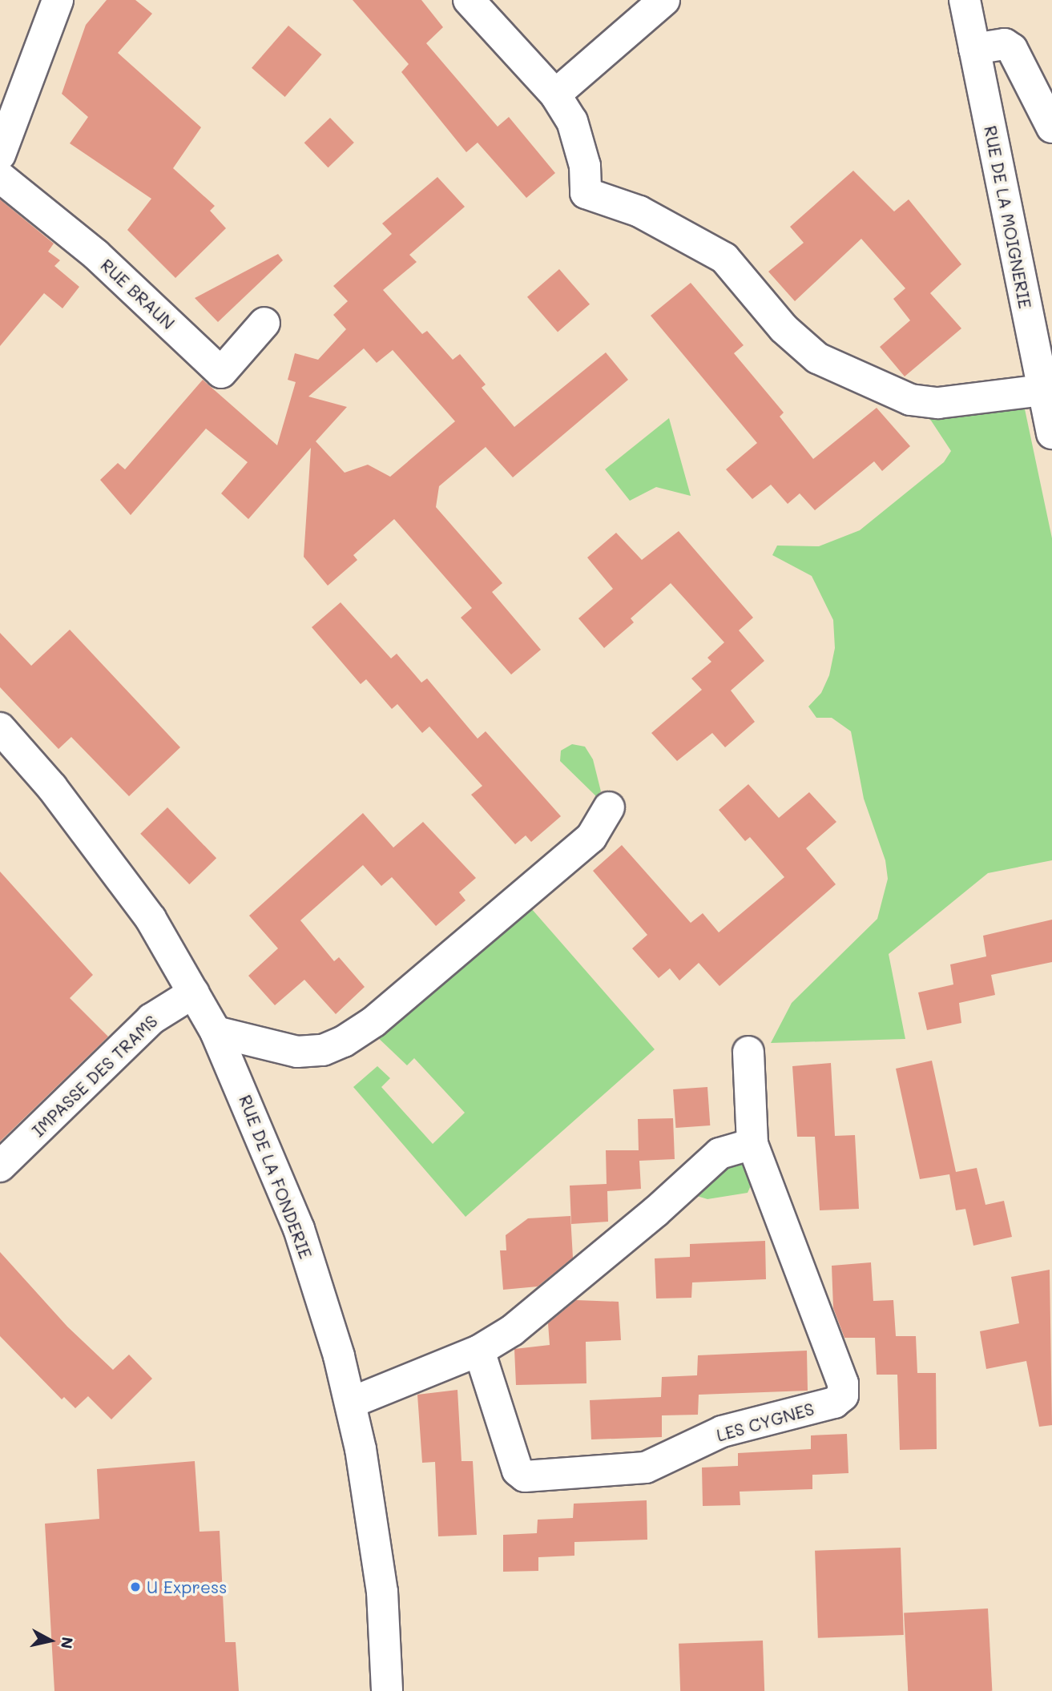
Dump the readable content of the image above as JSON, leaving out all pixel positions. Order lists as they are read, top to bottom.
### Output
{
  "streets": {
    "street": [
      "RUE DE LA MOIGNERIE",
      "RUE BRAUN",
      "IMPASSE DES TRAMS",
      "RUE DE LA FONDERIE",
      "LES CYGNES"
    ]
  },
  "crossings": [
    ["IMPASSE DES TRAMS", "RUE DE LA FONDERIE"]
  ],
  "places": ["U Express"],
  "north": "right"
}
